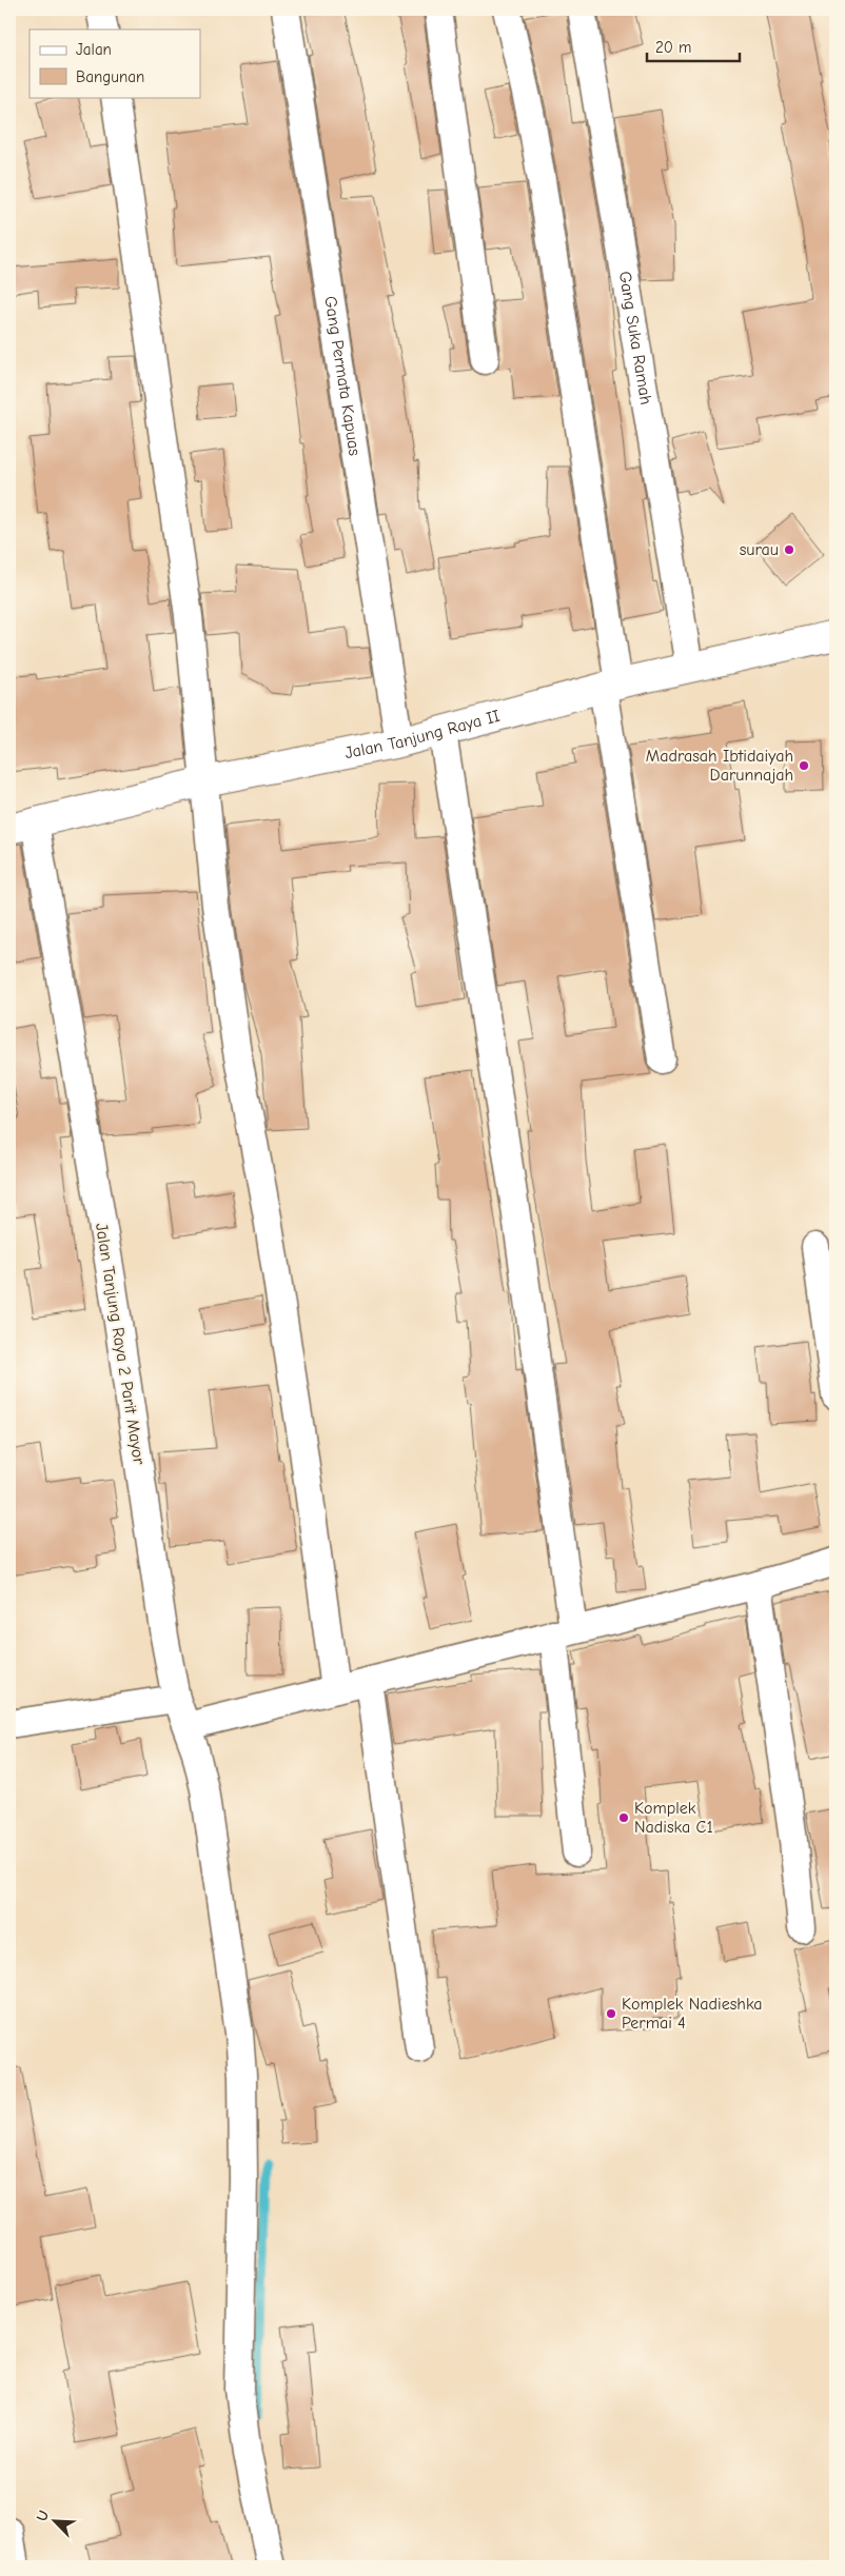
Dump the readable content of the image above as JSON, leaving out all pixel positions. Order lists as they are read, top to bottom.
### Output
{
  "streets": {
    "street": [
      "Gang Suka Ramah",
      "Gang Permata Kapuas",
      "Jalan Tanjung Raya II",
      "Jalan Tanjung Raya 2 Parit Mayor"
    ]
  },
  "crossings": [
    ["Gang Suka Ramah", "Jalan Tanjung Raya II"],
    ["Gang Permata Kapuas", "Jalan Tanjung Raya II"],
    ["Jalan Tanjung Raya II", "Jalan Tanjung Raya 2 Parit Mayor"]
  ],
  "places": [
    "surau",
    "Madrasah Ibtidaiyah Darunnajah",
    "Komplek Nadiska C1",
    "Komplek Nadieshka Permai 4"
  ],
  "legend": ["Jalan", "Bangunan"],
  "scale_bar": "20 m",
  "north": "top left"
}
